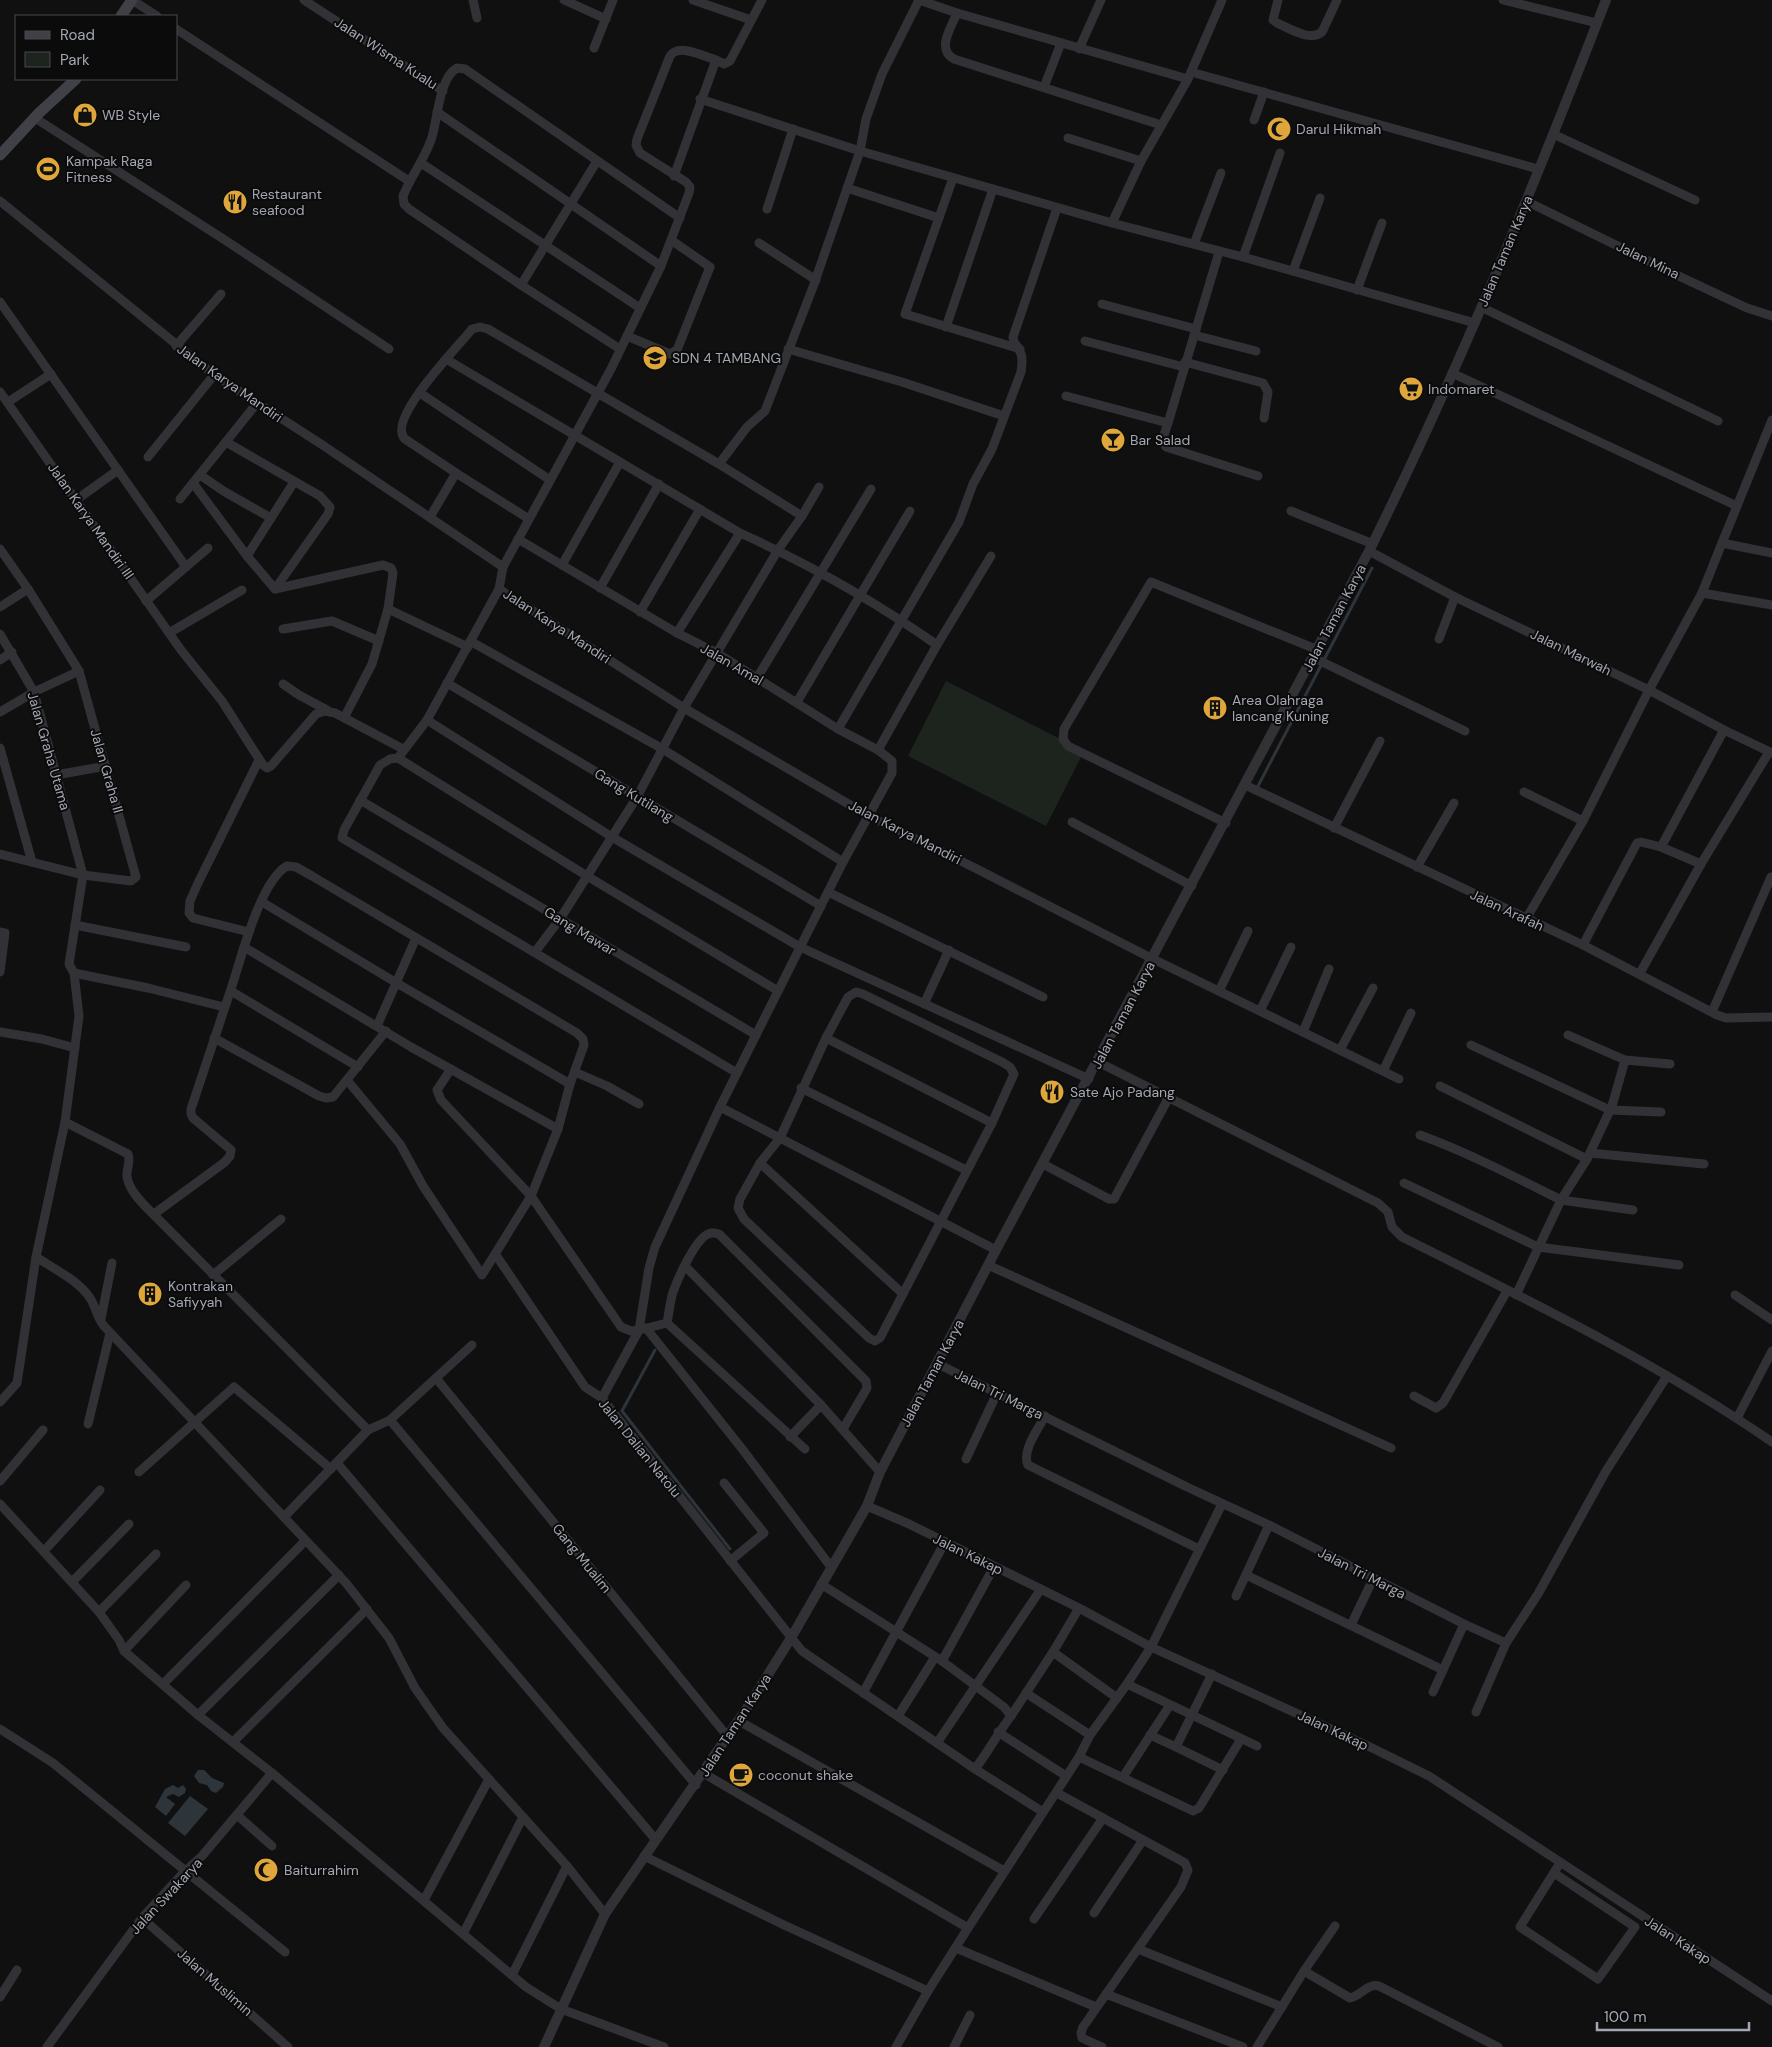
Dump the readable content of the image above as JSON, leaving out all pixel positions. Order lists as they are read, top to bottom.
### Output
{
  "streets": {
    "street": [
      "Jalan Wisma Kualu",
      "Jalan Taman Karya",
      "Jalan Mina",
      "Jalan Karya Mandiri",
      "Jalan Karya Mandiri III",
      "Jalan Marwah",
      "Jalan Amal",
      "Jalan Graha Utama",
      "Jalan Graha II",
      "Gang Kutilang",
      "Jalan Arafah",
      "Gang Mawar",
      "Jalan Tri Marga",
      "Jalan Dalian Natolu",
      "Jalan Kakap",
      "Gang Mualim",
      "Jalan Swakarya",
      "Jalan Muslimin"
    ]
  },
  "crossings": [
    ["Jalan Taman Karya", "Jalan Mina"],
    ["Jalan Taman Karya", "Jalan Karya Mandiri"],
    ["Jalan Taman Karya", "Jalan Marwah"],
    ["Jalan Taman Karya", "Jalan Arafah"],
    ["Jalan Taman Karya", "Jalan Tri Marga"],
    ["Jalan Taman Karya", "Jalan Dalian Natolu"],
    ["Jalan Taman Karya", "Jalan Kakap"],
    ["Jalan Taman Karya", "Gang Mualim"],
    ["Jalan Karya Mandiri", "Jalan Amal"],
    ["Jalan Amal", "Gang Kutilang"],
    ["Jalan Amal", "Gang Mawar"],
    ["Jalan Graha Utama", "Jalan Graha II"],
    ["Jalan Swakarya", "Jalan Muslimin"]
  ],
  "places": {
    "shop": ["WB Style"],
    "mosque": ["Darul Hikmah", "Baiturrahim"],
    "sports": ["Kampak Raga Fitness"],
    "restaurant": ["Restaurant seafood", "Sate Ajo Padang"],
    "school or university": ["SDN 4 TAMBANG"],
    "supermarket": ["Indomaret"],
    "bar": ["Bar Salad"],
    "building": ["Area Olahraga lancang Kuning", "Kontrakan Safiyyah"],
    "cafe": ["coconut shake"]
  },
  "legend": ["Road", "Park"],
  "scale_bar": "100 m"
}
